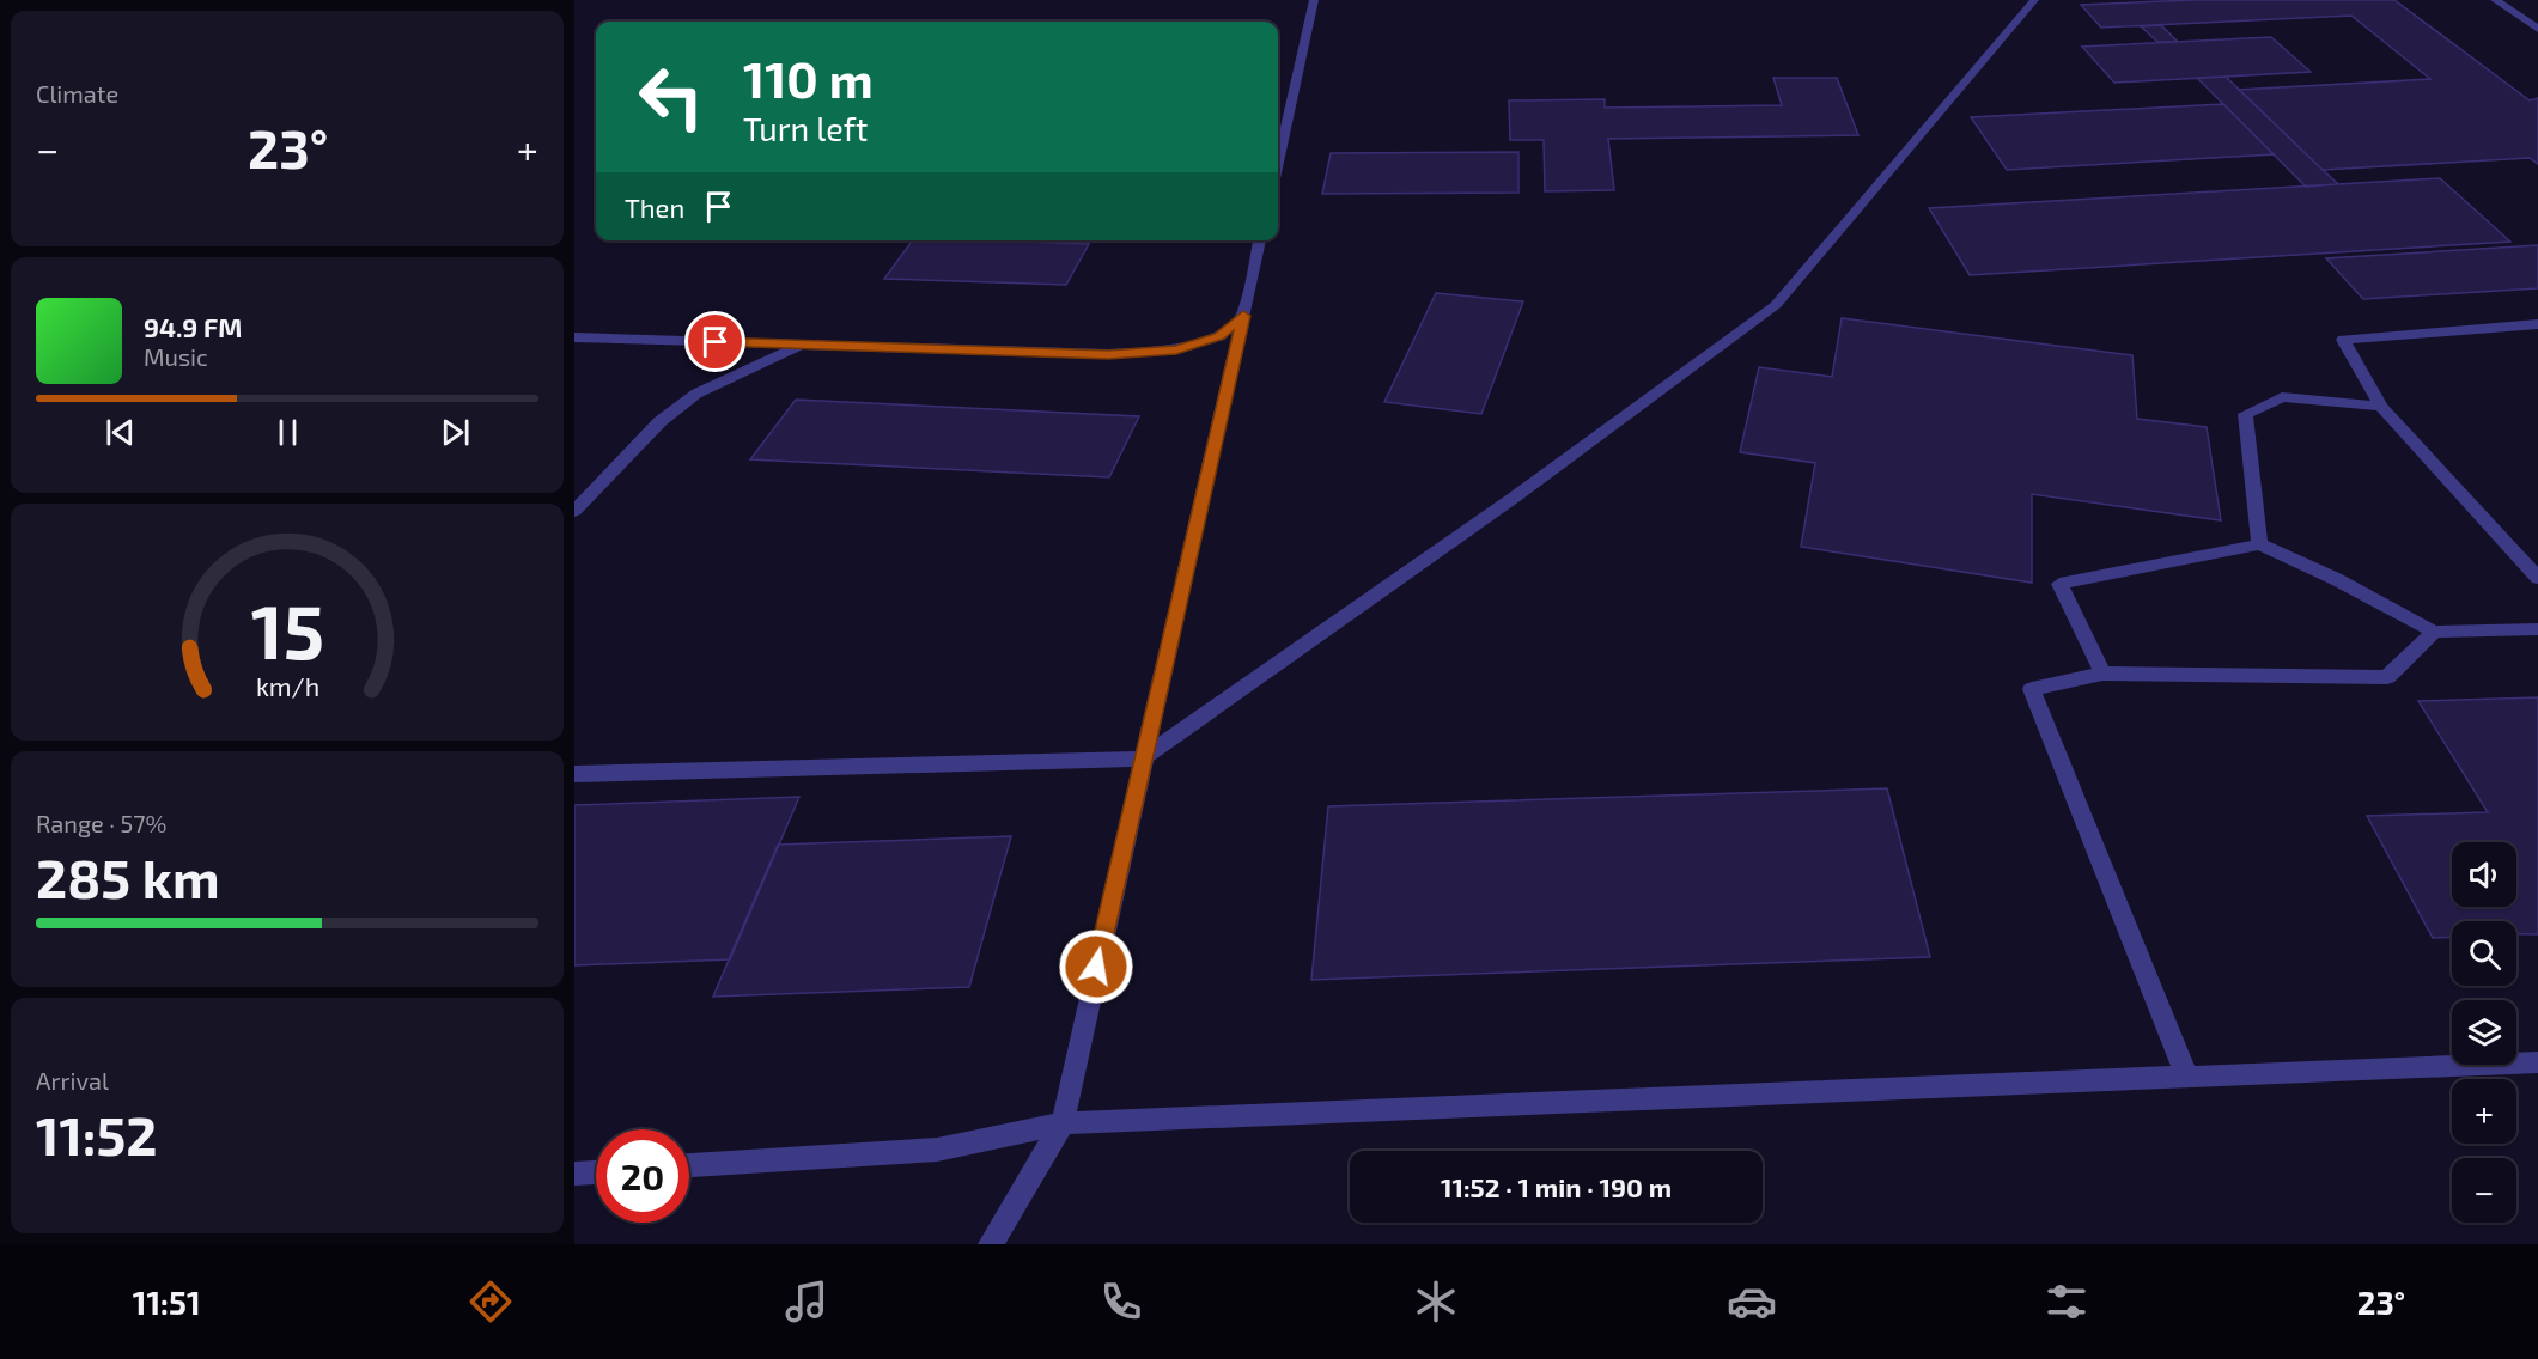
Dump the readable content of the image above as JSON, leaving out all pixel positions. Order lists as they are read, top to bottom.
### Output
{
  "page": {
    "tile": [
      "Climate",
      ["Range · 57%", "285 km"],
      ["Arrival", "11:52"]
    ],
    "turn": ["110 m", "Turn left"],
    "heat": ["−", "23°", "+"],
    "then": "Then",
    "song": ["94.9 FM", "Music"],
    "map_buttons": ["+", "−"],
    "limit": "20",
    "trip": "11:52 · 1 min · 190 m",
    "tabs": ["11:51", "23°"],
    "gauge": ["15", "km/h"]
  }
}
